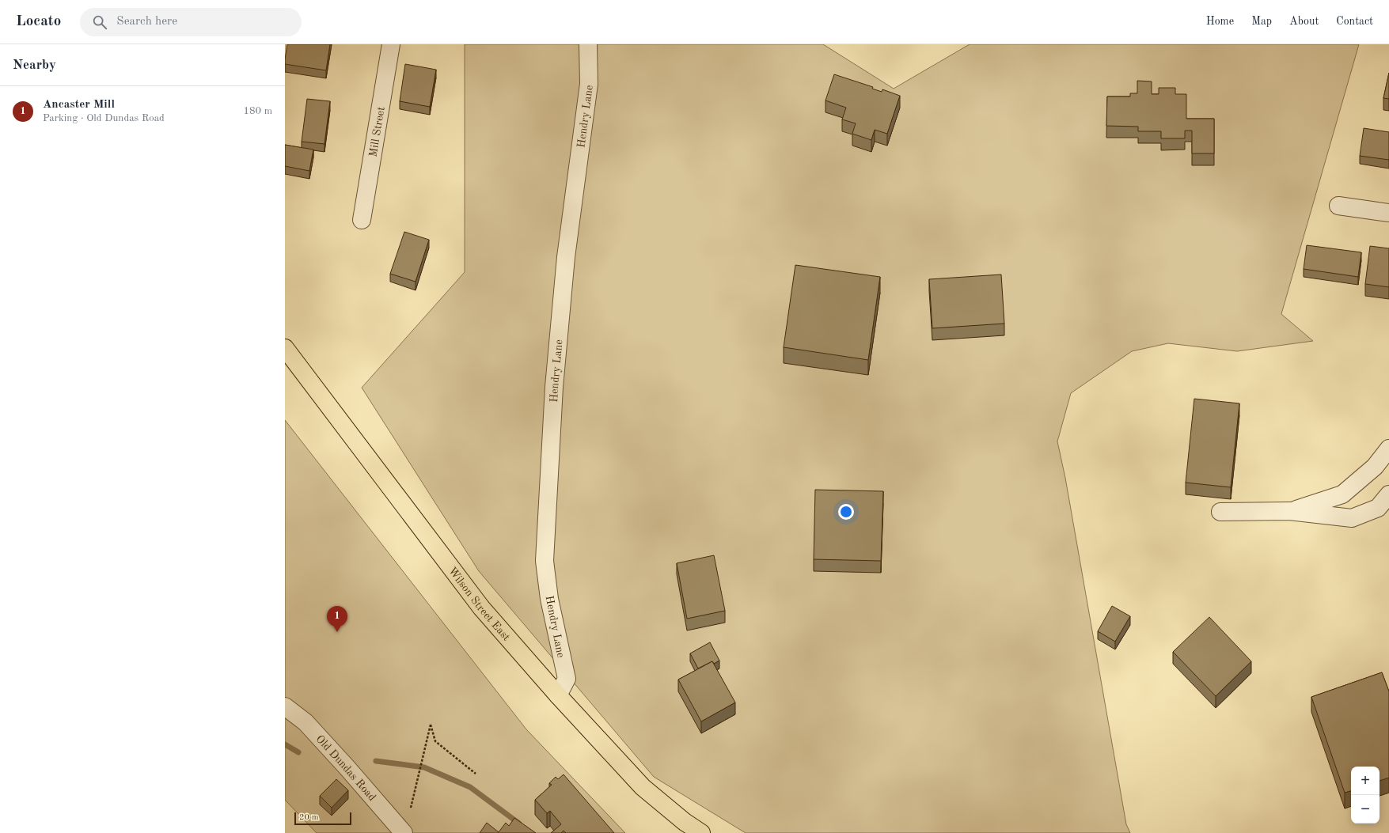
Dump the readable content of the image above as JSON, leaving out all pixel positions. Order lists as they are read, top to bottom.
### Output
{
  "streets": {
    "main road": ["Wilson Street East"],
    "street": ["Hendry Lane", "Mill Street", "Old Dundas Road"]
  },
  "crossings": [
    ["Hendry Lane", "Wilson Street East"]
  ],
  "scale_bar": "20 m",
  "page": {
    "header": "Locato",
    "search": "Search here",
    "nav": [
      "Home",
      "Map",
      "About",
      "Contact"
    ],
    "heading": "Nearby",
    "list": [
      {
        "mark": "1",
        "name": "Ancaster Mill",
        "note": "Parking · Old Dundas Road",
        "value": "180 m"
      }
    ],
    "pins": "1",
    "map_buttons": ["+", "−"],
    "scale": "20 m"
  }
}
